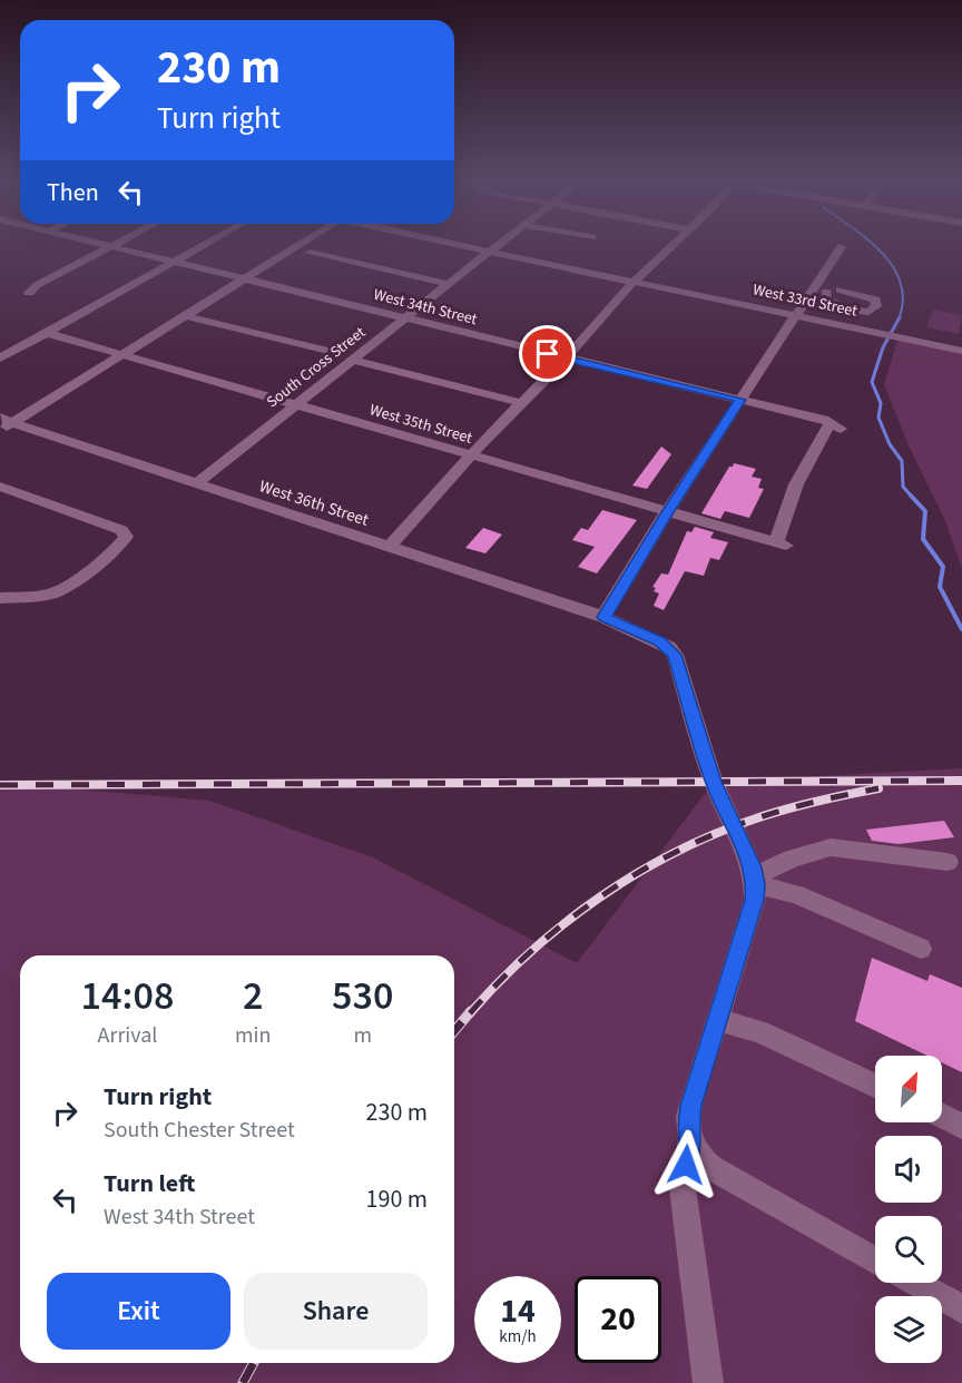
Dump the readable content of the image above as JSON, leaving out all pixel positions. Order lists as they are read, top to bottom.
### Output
{
  "streets": {
    "street": [
      "West 33rd Street",
      "West 34th Street",
      "South Cross Street",
      "West 35th Street",
      "West 36th Street"
    ]
  },
  "crossings": [
    ["West 33rd Street", "South Cross Street"],
    ["West 34th Street", "South Cross Street"],
    ["West 34th Street", "West 35th Street"],
    ["South Cross Street", "West 35th Street"],
    ["South Cross Street", "West 36th Street"]
  ],
  "north": "top right",
  "page": {
    "turn": ["230 m", "Turn right"],
    "then": "Then",
    "eta": [
      "14:08",
      "Arrival",
      "2",
      "min",
      "530",
      "m"
    ],
    "list": [
      {
        "name": "Turn right",
        "note": "South Chester Street",
        "value": "230 m"
      },
      {
        "name": "Turn left",
        "note": "West 34th Street",
        "value": "190 m"
      }
    ],
    "buttons": ["Exit", "Share"],
    "speed": "14 km/h",
    "limit": "20"
  }
}
